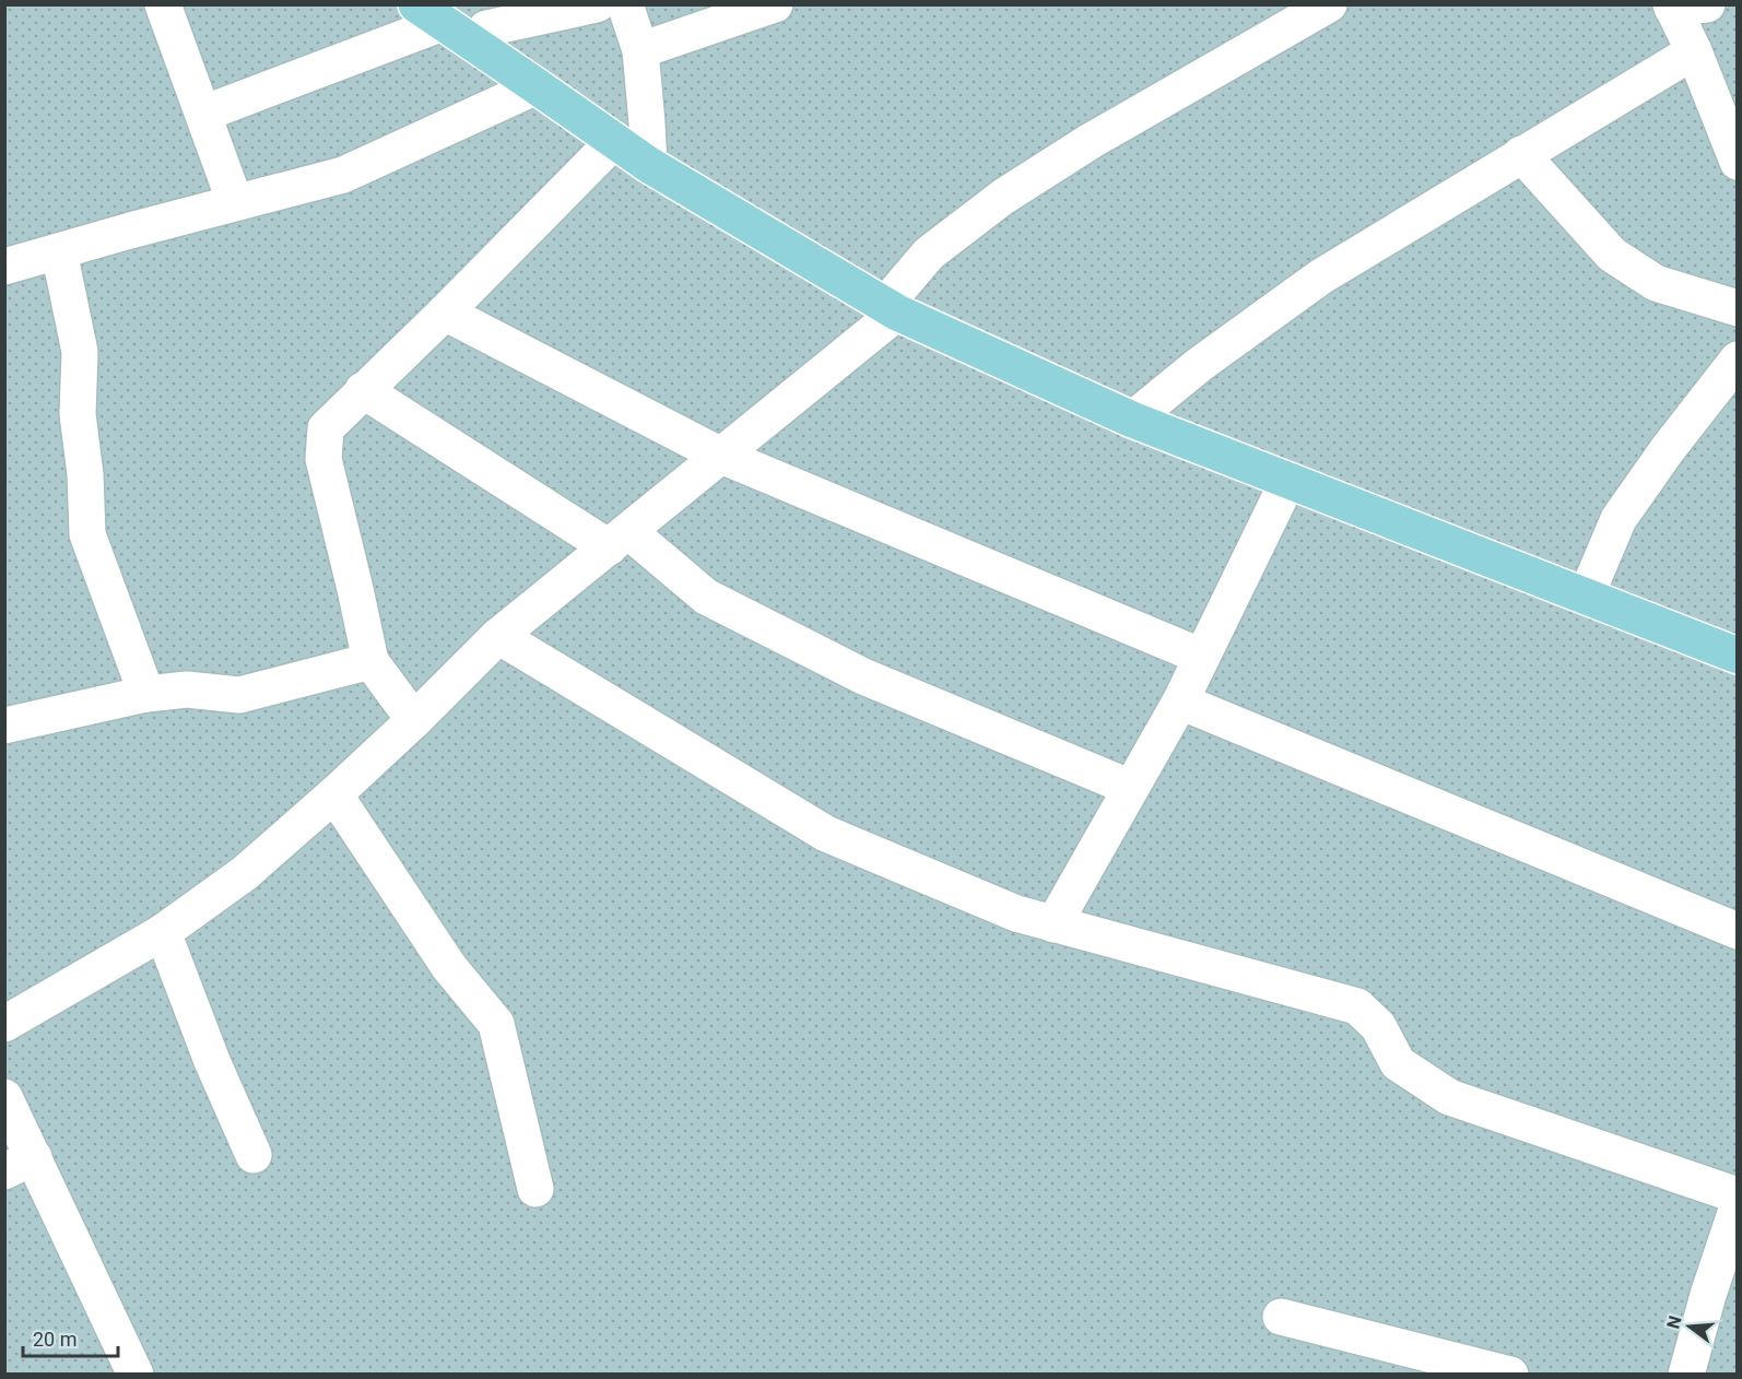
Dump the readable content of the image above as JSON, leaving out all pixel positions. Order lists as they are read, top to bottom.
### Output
{
  "scale_bar": "20 m",
  "north": "left"
}
